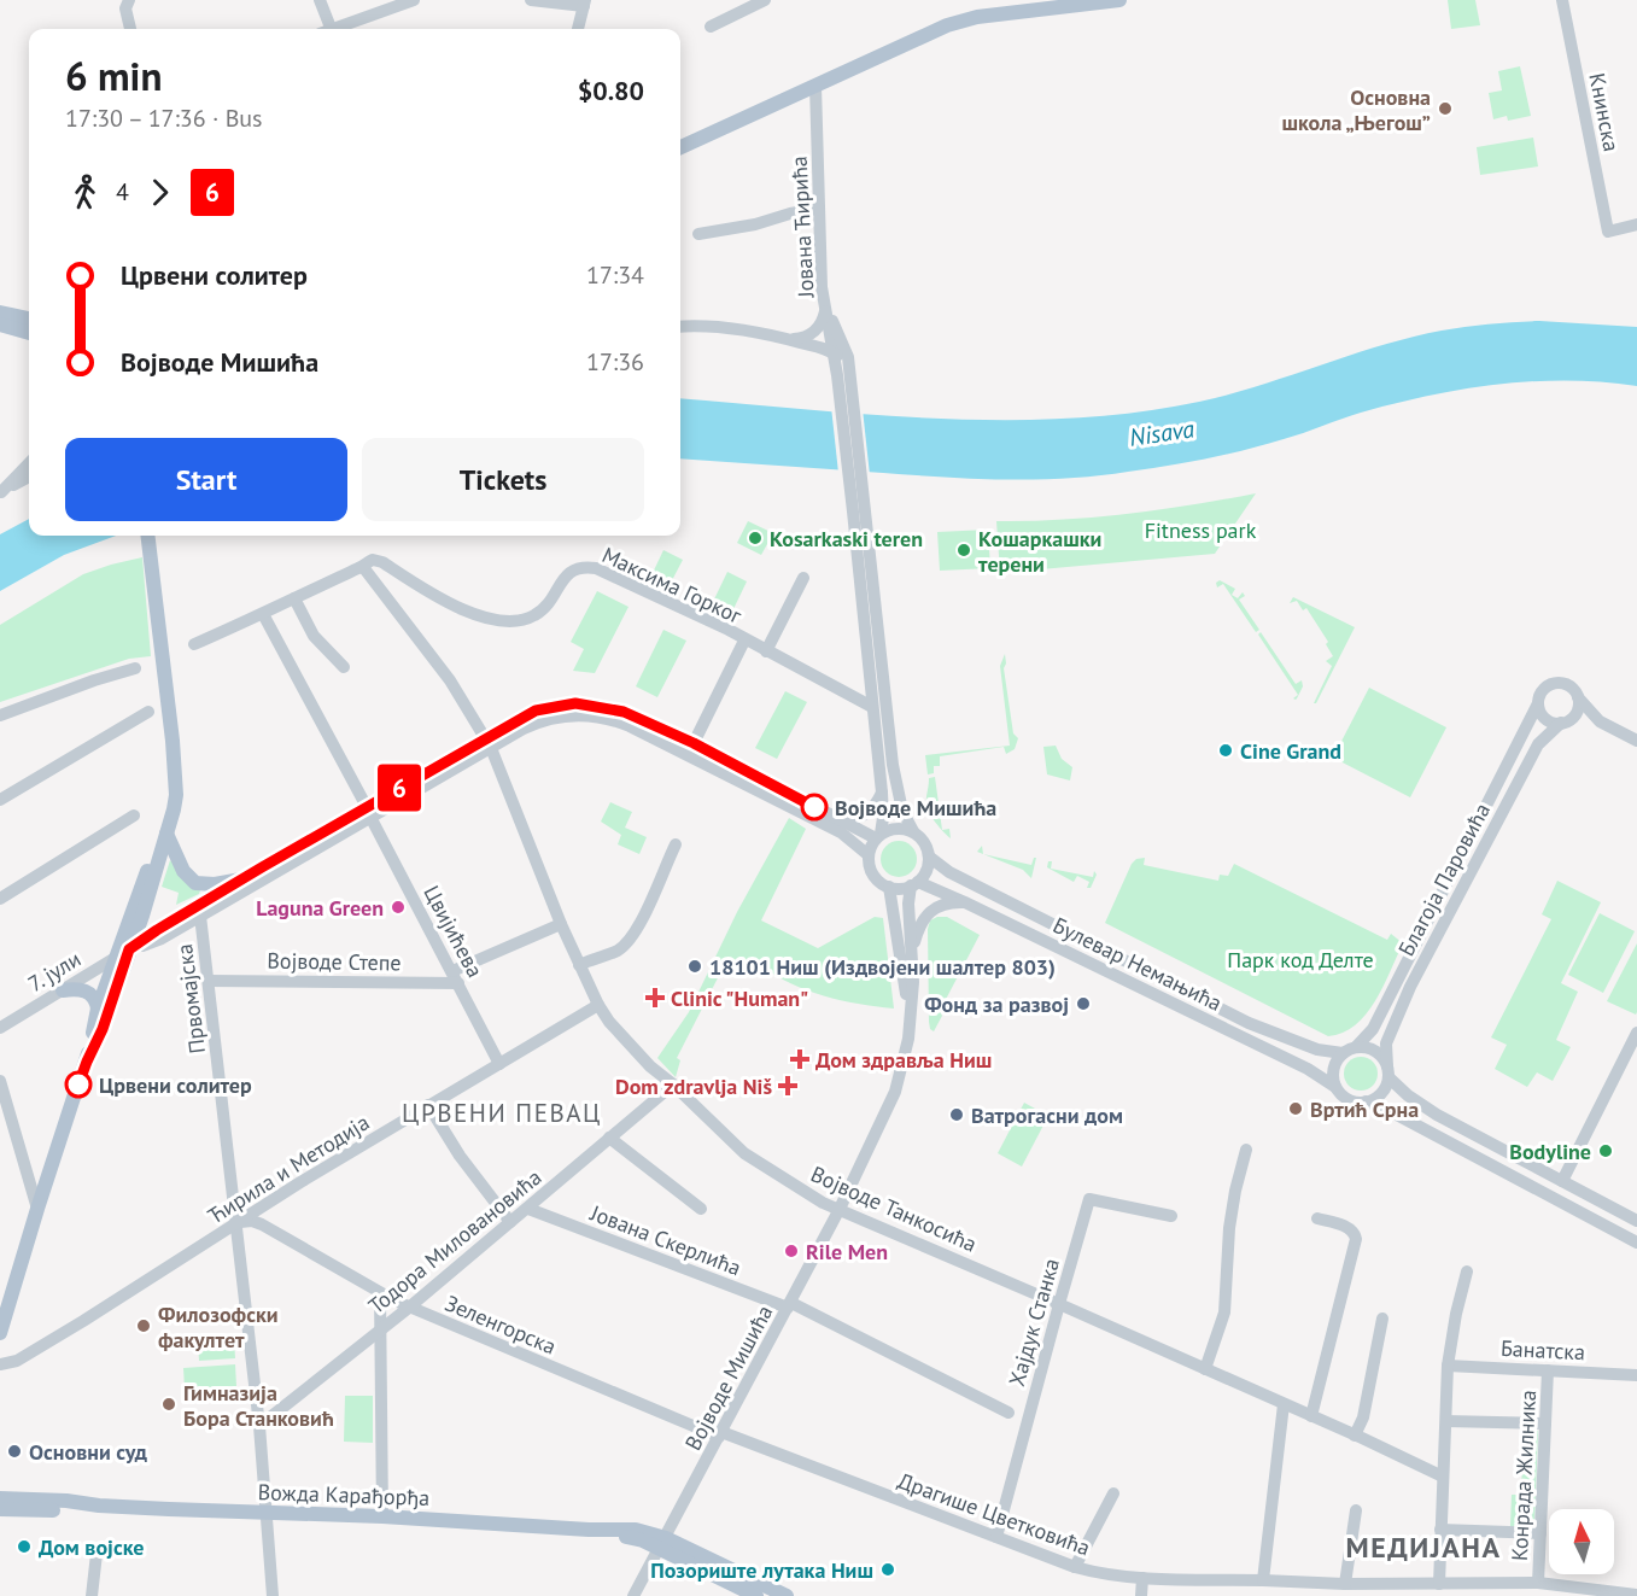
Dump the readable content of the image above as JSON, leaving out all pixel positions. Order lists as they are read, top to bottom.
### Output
{
  "streets": {
    "main road": ["Вожда Карађорђа"],
    "street": [
      "Книнска",
      "Јована Ћирића",
      "Максима Горког",
      "Благоја Паровића",
      "Цвијићева",
      "Војводе Степе",
      "Булевар Немањића",
      "7. јули",
      "Првомајска",
      "Ћирила и Методија",
      "Војводе Танкосића",
      "Јована Скерлића",
      "Тодора Миловановића",
      "Хајдук Станка",
      "Зеленгорска",
      "Банатска",
      "Војводе Мишића",
      "Конрада Жилника",
      "Драгише Цветковића"
    ]
  },
  "crossings": [
    ["Максима Горког", "Војводе Танкосића"],
    ["Благоја Паровића", "Булевар Немањића"],
    ["Цвијићева", "Војводе Степе"],
    ["Цвијићева", "7. јули"],
    ["Цвијићева", "Ћирила и Методија"],
    ["Војводе Степе", "Првомајска"],
    ["Војводе Степе", "Војводе Танкосића"],
    ["Булевар Немањића", "Војводе Мишића"],
    ["7. јули", "Првомајска"],
    ["7. јули", "Војводе Танкосића"],
    ["Првомајска", "Ћирила и Методија"],
    ["Првомајска", "Тодора Миловановића"],
    ["Првомајска", "Зеленгорска"],
    ["Првомајска", "Вожда Карађорђа"],
    ["Ћирила и Методија", "Војводе Танкосића"],
    ["Ћирила и Методија", "Зеленгорска"],
    ["Војводе Танкосића", "Тодора Миловановића"],
    ["Војводе Танкосића", "Хајдук Станка"],
    ["Војводе Танкосића", "Војводе Мишића"],
    ["Јована Скерлића", "Тодора Миловановића"],
    ["Јована Скерлића", "Војводе Мишића"],
    ["Тодора Миловановића", "Зеленгорска"],
    ["Хајдук Станка", "Драгише Цветковића"],
    ["Зеленгорска", "Војводе Мишића"],
    ["Зеленгорска", "Драгише Цветковића"],
    ["Банатска", "Конрада Жилника"],
    ["Војводе Мишића", "Вожда Карађорђа"],
    ["Војводе Мишића", "Драгише Цветковића"],
    ["Конрада Жилника", "Драгише Цветковића"]
  ],
  "districts": ["ЦРВЕНИ ПЕВАЦ", "МЕДИЈАНА"],
  "water": ["Nisava"],
  "parks": ["Fitness park", "Парк код Делте"],
  "places": {
    "other": [
      "Основна школа „Његош”",
      "Kosarkaski teren",
      "Кошаркашки терени",
      "Cine Grand",
      "Војводе Мишића",
      "Laguna Green",
      "18101 Ниш (Издвојени шалтер 803)",
      "Фонд за развој",
      "Црвени солитер",
      "Вртић Срна",
      "Ватрогасни дом",
      "Bodyline",
      "Rile Men",
      "Филозофски факултет",
      "Гимназија Бора Станковић",
      "Основни суд",
      "Дом војске",
      "Позориште лутака Ниш"
    ],
    "health": ["Clinic \"Human\"", "Дом здравља Ниш", "Dom zdravlja Niš"]
  },
  "lines": ["bus line 6"],
  "north": "top",
  "page": {
    "on_map": "6",
    "heading": ["6 min", "17:30 – 17:36 · Bus", "$0.80"],
    "legs": ["4", "6"],
    "list": [
      {
        "name": "Црвени солитер",
        "value": "17:34"
      },
      {
        "name": "Војводе Мишића",
        "value": "17:36"
      }
    ],
    "buttons": ["Start", "Tickets"]
  }
}
